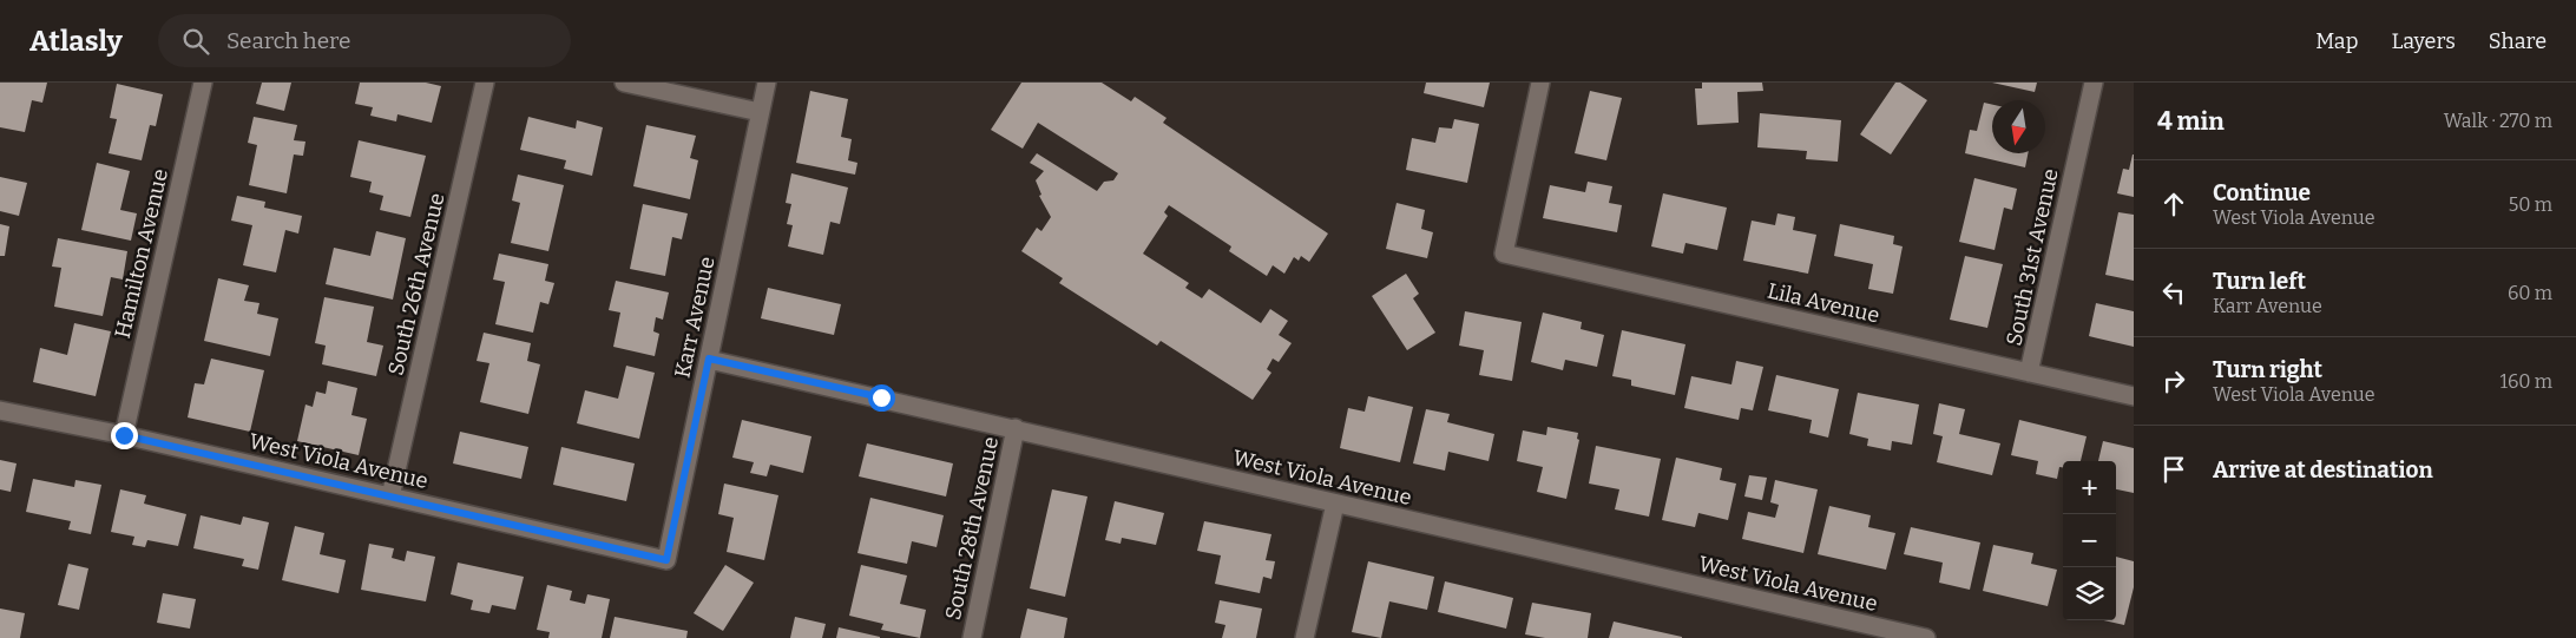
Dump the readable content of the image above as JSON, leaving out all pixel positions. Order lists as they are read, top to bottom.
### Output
{
  "streets": {
    "street": [
      "Hamilton Avenue",
      "South 31st Avenue",
      "South 26th Avenue",
      "Lila Avenue",
      "Karr Avenue",
      "West Viola Avenue",
      "South 28th Avenue"
    ]
  },
  "crossings": [
    ["Hamilton Avenue", "West Viola Avenue"],
    ["South 31st Avenue", "Lila Avenue"],
    ["South 26th Avenue", "West Viola Avenue"],
    ["Karr Avenue", "West Viola Avenue"],
    ["West Viola Avenue", "South 28th Avenue"]
  ],
  "north": "bottom",
  "page": {
    "header": "Atlasly",
    "search": "Search here",
    "nav": ["Map", "Layers", "Share"],
    "heading": ["4 min", "Walk · 270 m"],
    "list": [
      ["Continue", "West Viola Avenue", "50 m"],
      ["Turn left", "Karr Avenue", "60 m"],
      ["Turn right", "West Viola Avenue", "160 m"],
      "Arrive at destination"
    ],
    "map_buttons": ["+", "−"]
  }
}
